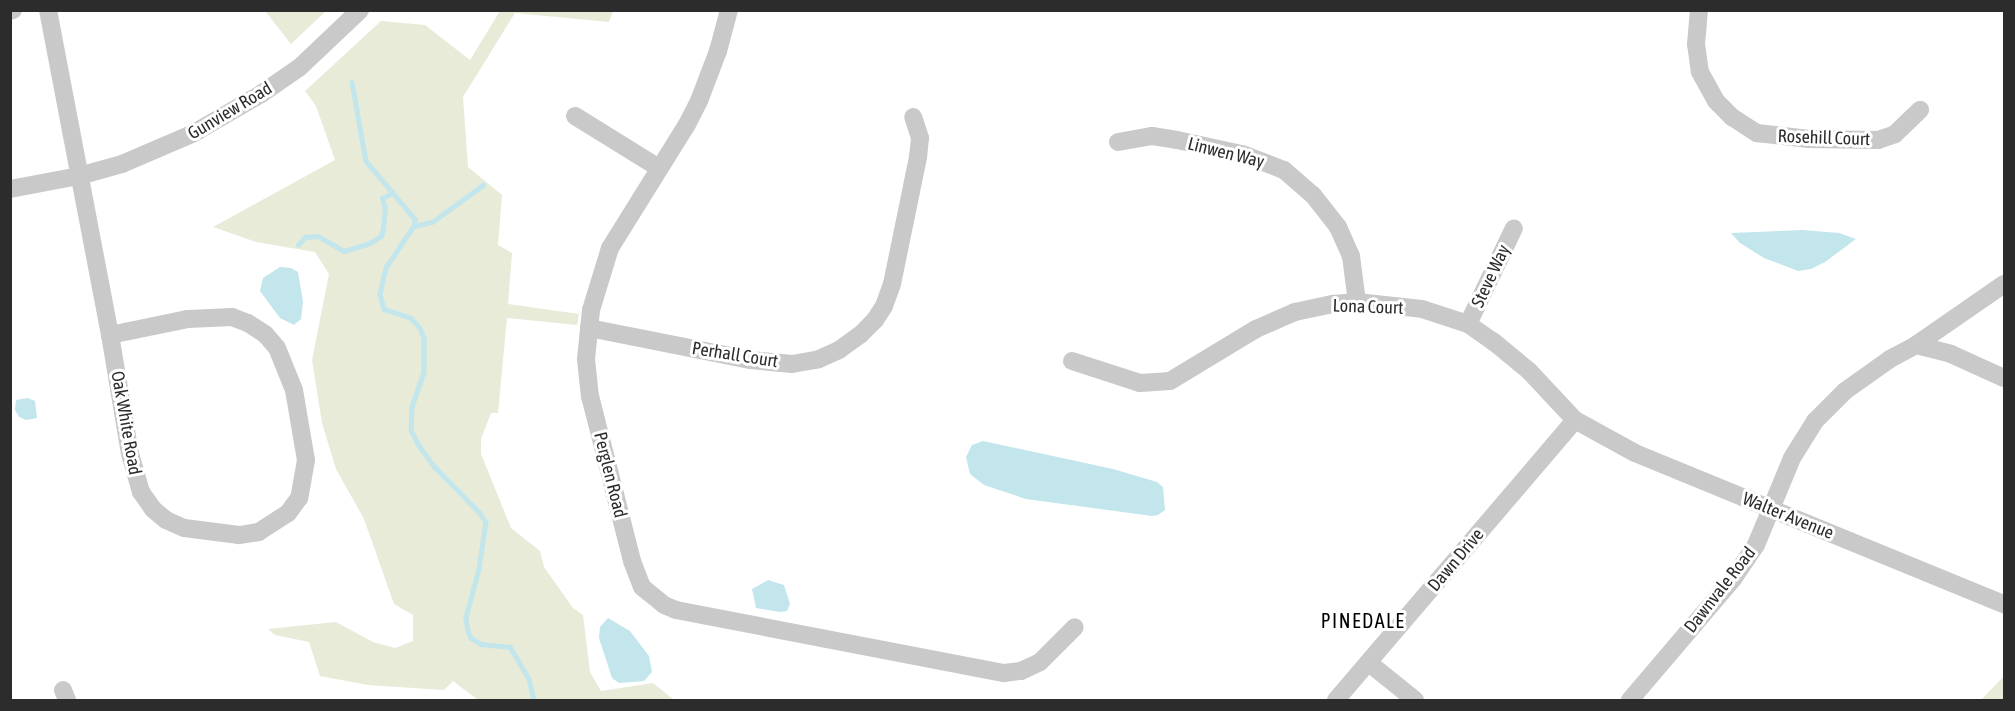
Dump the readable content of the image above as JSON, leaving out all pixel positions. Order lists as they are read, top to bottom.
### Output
{
  "streets": {
    "street": [
      "Gunview Road",
      "Rosehill Court",
      "Linwen Way",
      "Steve Way",
      "Lona Court",
      "Perhall Court",
      "Oak White Road",
      "Perglen Road",
      "Walter Avenue",
      "Dawn Drive",
      "Dawnvale Road"
    ]
  },
  "crossings": [
    ["Gunview Road", "Oak White Road"],
    ["Linwen Way", "Lona Court"],
    ["Steve Way", "Lona Court"],
    ["Lona Court", "Walter Avenue"],
    ["Lona Court", "Dawn Drive"],
    ["Perhall Court", "Perglen Road"],
    ["Walter Avenue", "Dawn Drive"],
    ["Walter Avenue", "Dawnvale Road"]
  ],
  "districts": ["PINEDALE"]
}
